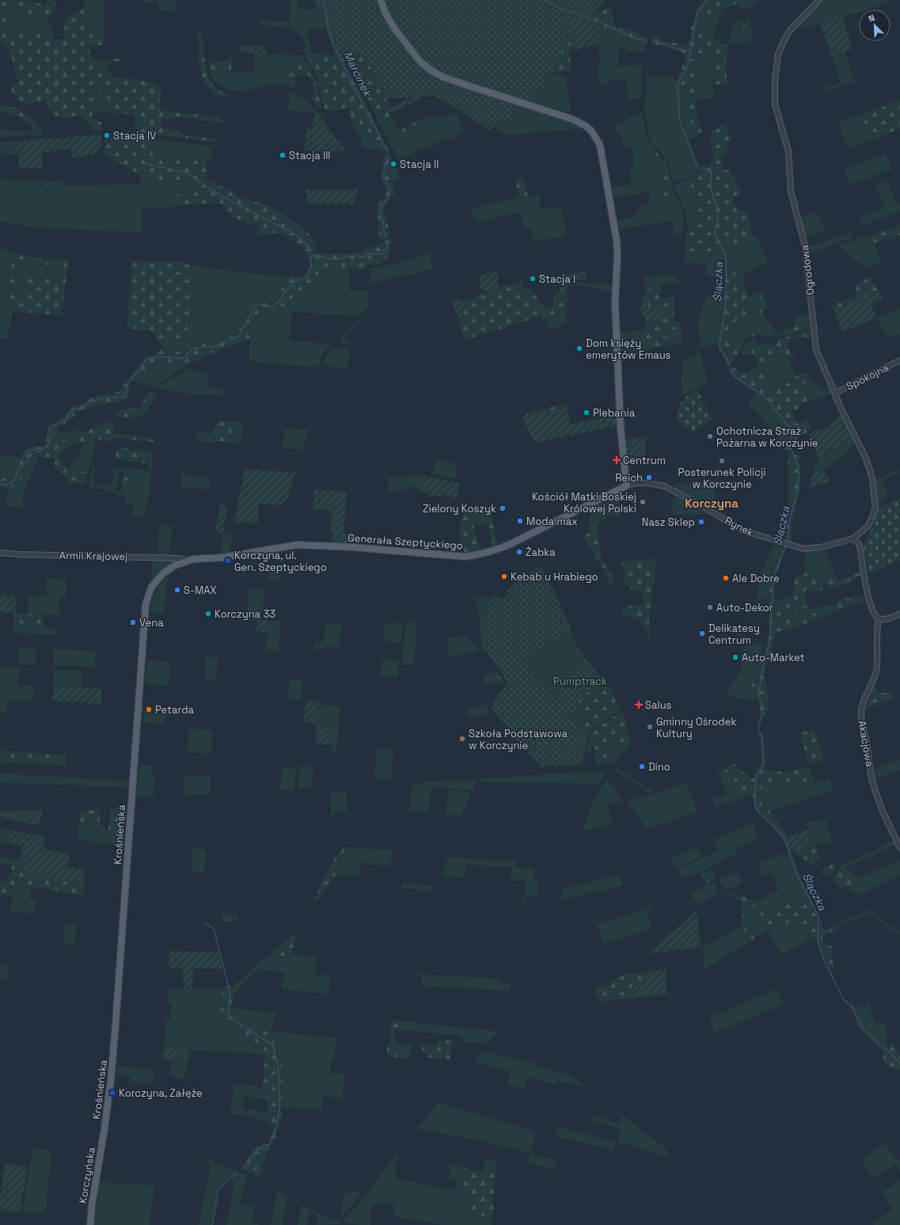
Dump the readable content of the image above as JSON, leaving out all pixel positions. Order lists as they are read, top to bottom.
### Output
{
  "streets": {
    "main road": ["Generała Szeptyckiego", "Krośnieńska", "Korczyńska"],
    "street": [
      "Ogrodowa",
      "Spokojna",
      "Rynek",
      "Armii Krajowej",
      "Akacjowa"
    ]
  },
  "crossings": [
    ["Ogrodowa", "Spokojna"],
    ["Ogrodowa", "Rynek"],
    ["Rynek", "Generała Szeptyckiego"],
    ["Generała Szeptyckiego", "Armii Krajowej"],
    ["Generała Szeptyckiego", "Krośnieńska"],
    ["Armii Krajowej", "Krośnieńska"],
    ["Krośnieńska", "Korczyńska"]
  ],
  "districts": ["Korczyna"],
  "water": ["Marcinek", "Ślączka"],
  "parks": ["Pumptrack"],
  "places": {
    "other": [
      "Stacja IV",
      "Stacja III",
      "Stacja II",
      "Stacja I",
      "Dom księży emerytów Emaus",
      "Plebania",
      "Ochotnicza Straż Pożarna w Korczynie",
      "Posterunek Policji w Korczynie",
      "Reich",
      "Kościół Matki Boskiej Królowej Polski",
      "Zielony Koszyk",
      "Moda max",
      "Nasz Sklep",
      "Żabka",
      "Kebab u Hrabiego",
      "Ale Dobre",
      "S-MAX",
      "Auto-Dekor",
      "Korczyna 33",
      "Vena",
      "Delikatesy Centrum",
      "Auto-Market",
      "Petarda",
      "Gminny Ośrodek Kultury",
      "Szkoła Podstawowa w Korczynie",
      "Dino"
    ],
    "health": ["Centrum", "Salus"],
    "transit": ["Korczyna, ul. Gen. Szeptyckiego", "Korczyna, Załęże"]
  },
  "north": "top left"
}
